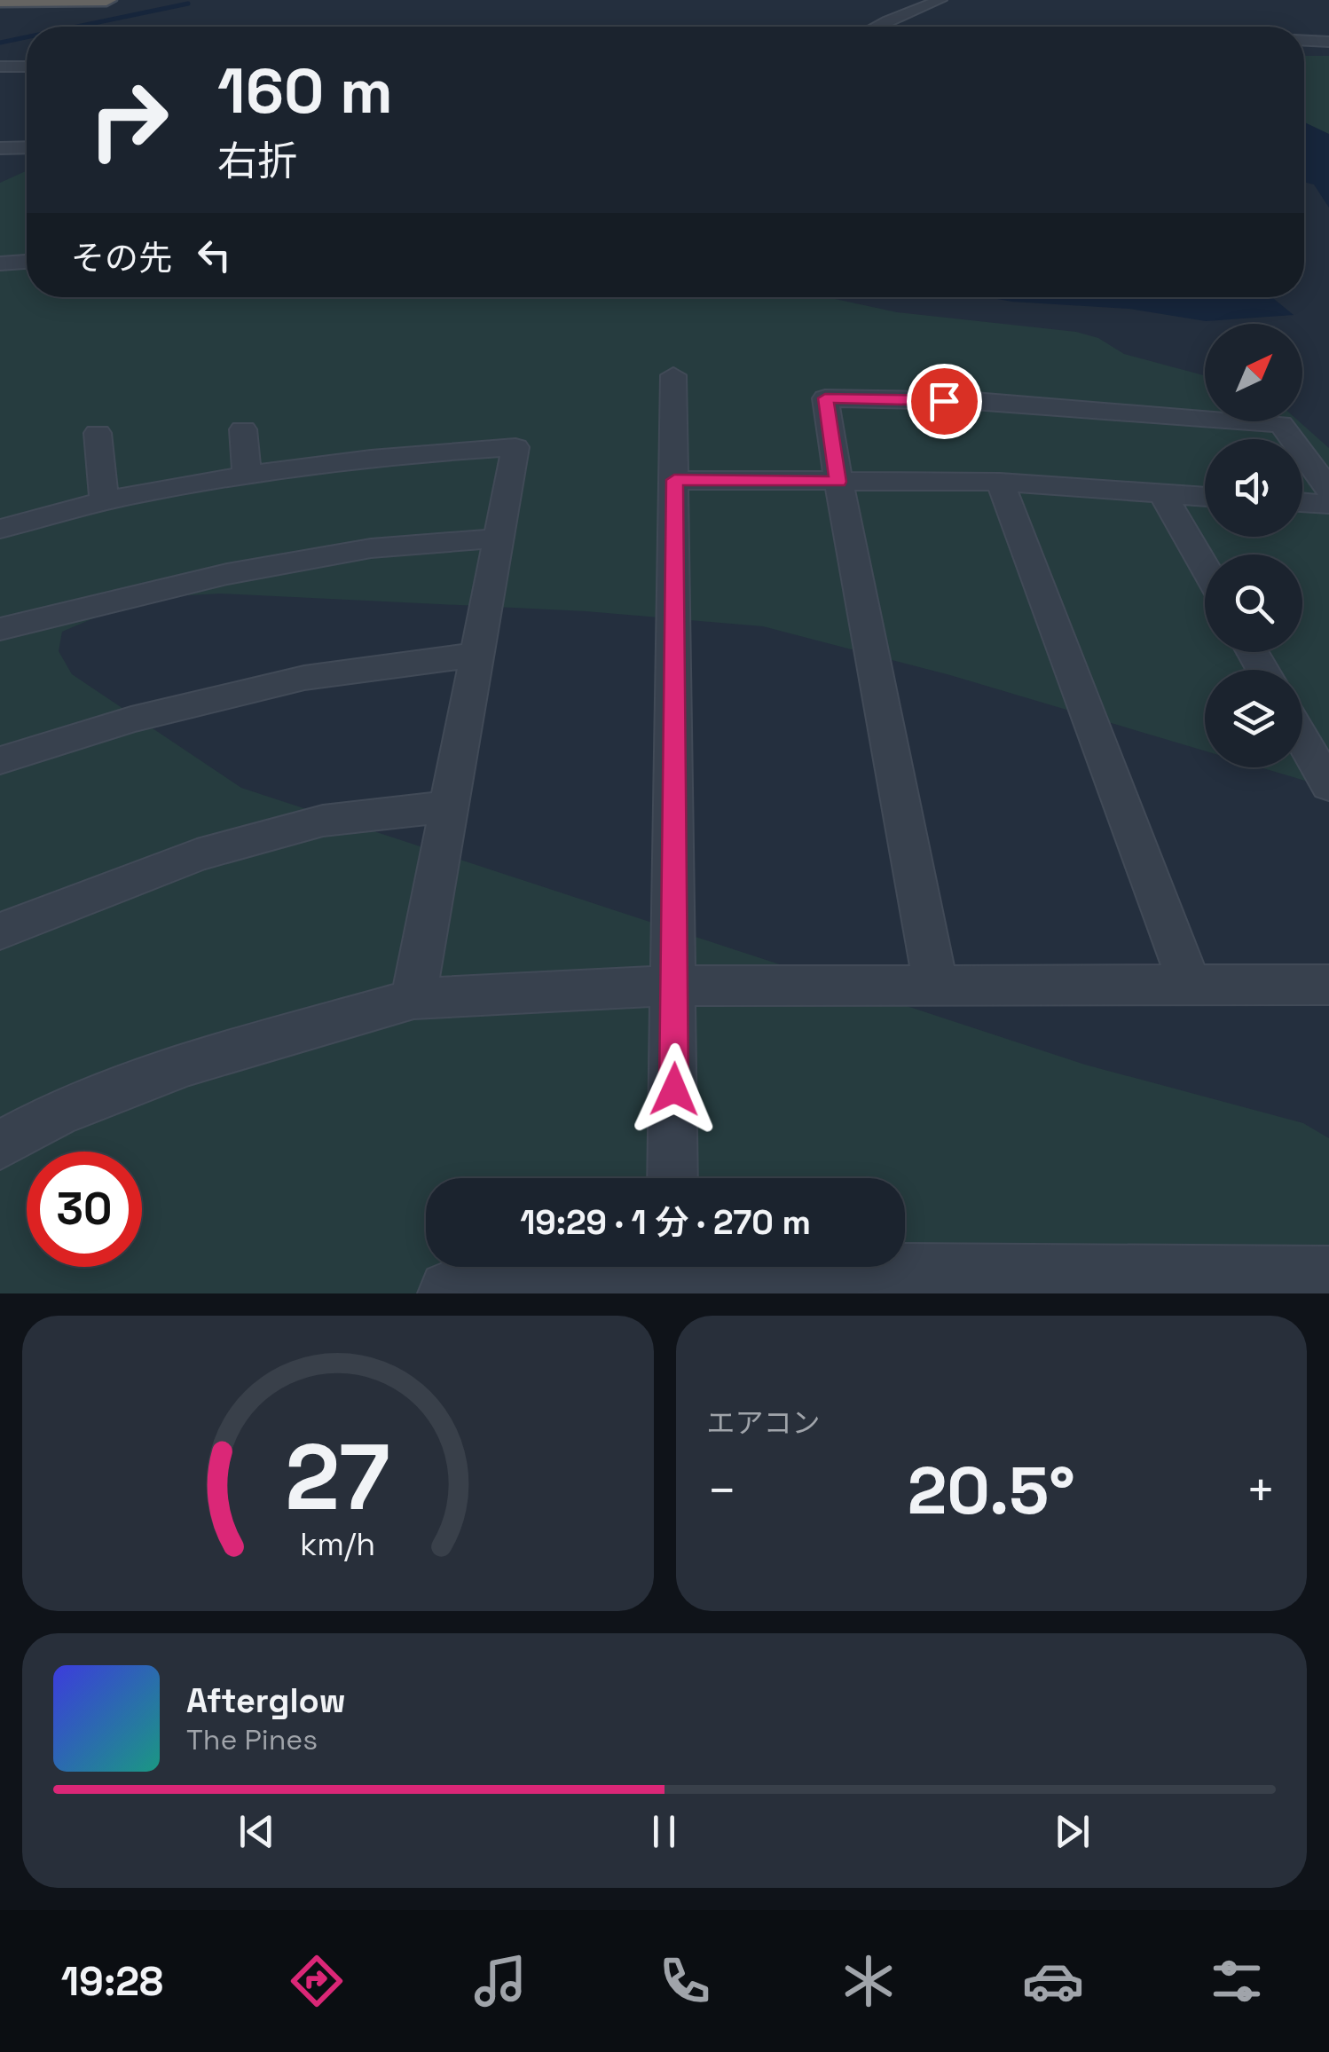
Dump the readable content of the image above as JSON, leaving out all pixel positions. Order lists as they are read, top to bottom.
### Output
{
  "north": "top right",
  "page": {
    "turn": ["160 m", "右折"],
    "then": "その先",
    "limit": "30",
    "trip": "19:29 · 1 分 · 270 m",
    "tile": "エアコン",
    "heat": ["−", "20.5°", "+"],
    "song": ["Afterglow", "The Pines"],
    "tabs": "19:28",
    "gauge": ["27", "km/h"]
  }
}
